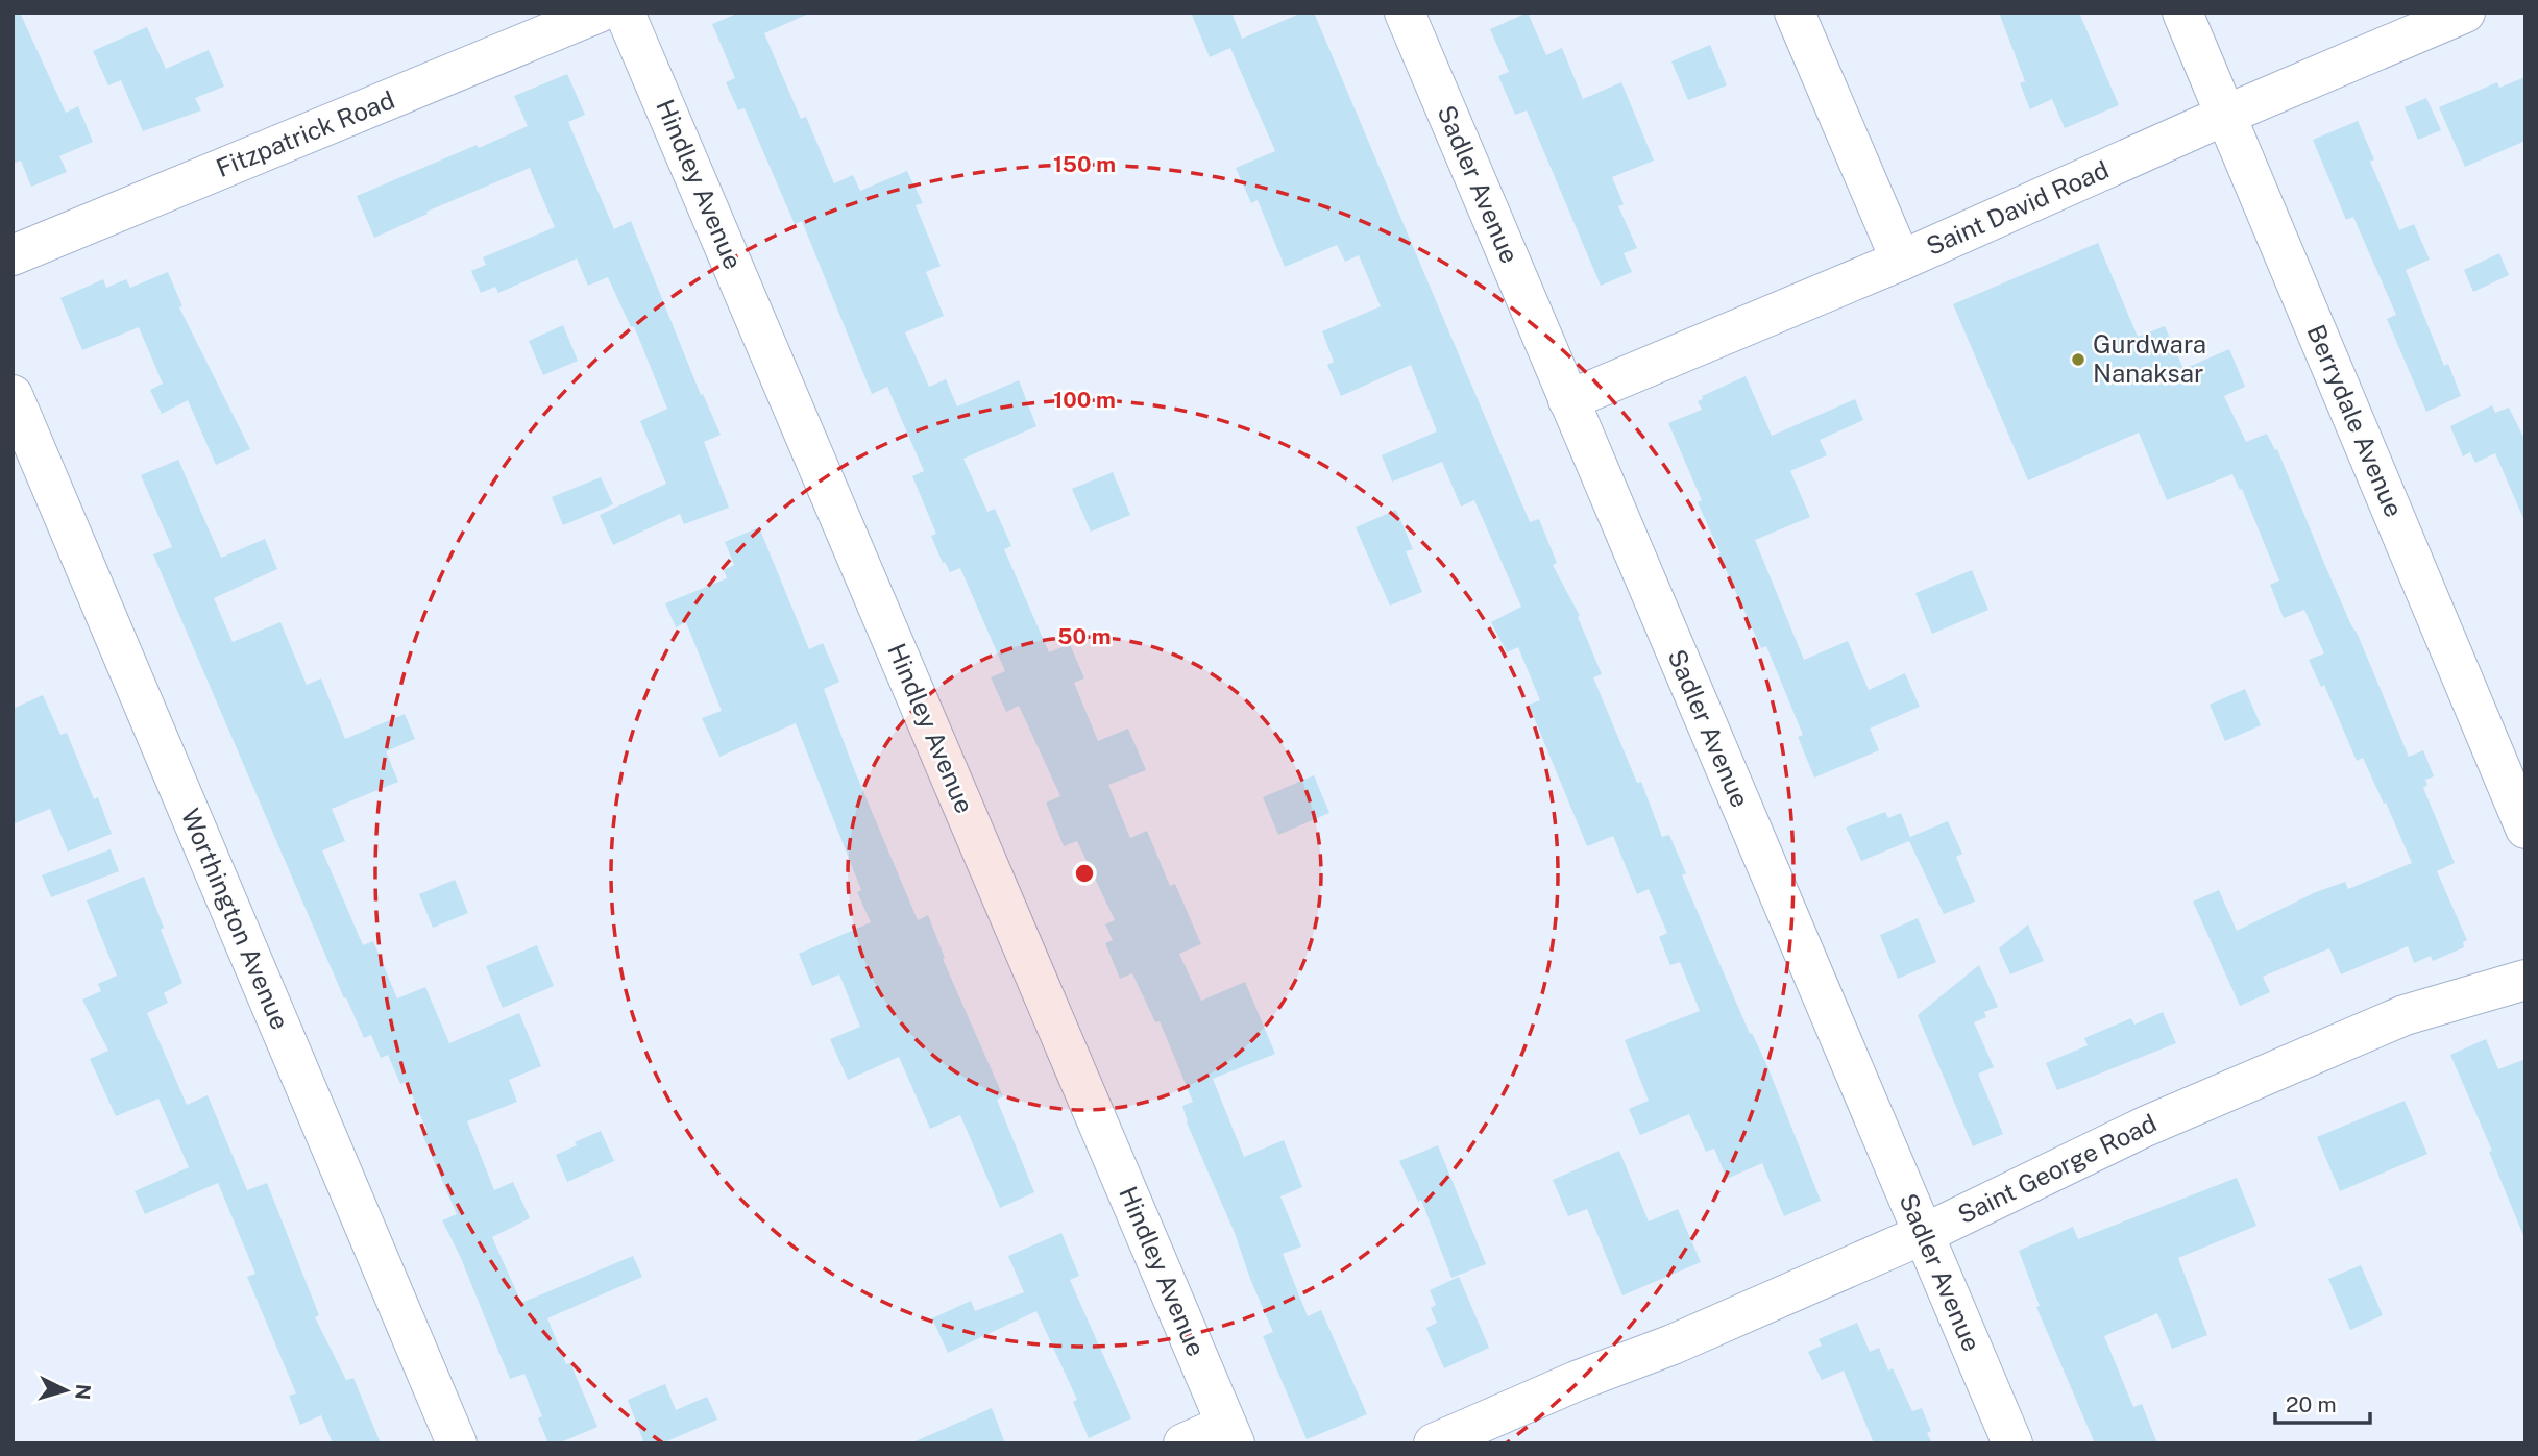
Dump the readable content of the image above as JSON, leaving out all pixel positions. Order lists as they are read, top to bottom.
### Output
{
  "streets": {
    "street": [
      "Fitzpatrick Road",
      "Hindley Avenue",
      "Sadler Avenue",
      "Saint David Road",
      "Berrydale Avenue",
      "Worthington Avenue",
      "Saint George Road"
    ]
  },
  "crossings": [
    ["Sadler Avenue", "Saint David Road"],
    ["Sadler Avenue", "Saint George Road"],
    ["Saint David Road", "Berrydale Avenue"]
  ],
  "places": ["Gurdwara Nanaksar"],
  "scale_bar": "20 m",
  "north": "right",
  "rings": ["150 m", "100 m", "50 m"]
}
